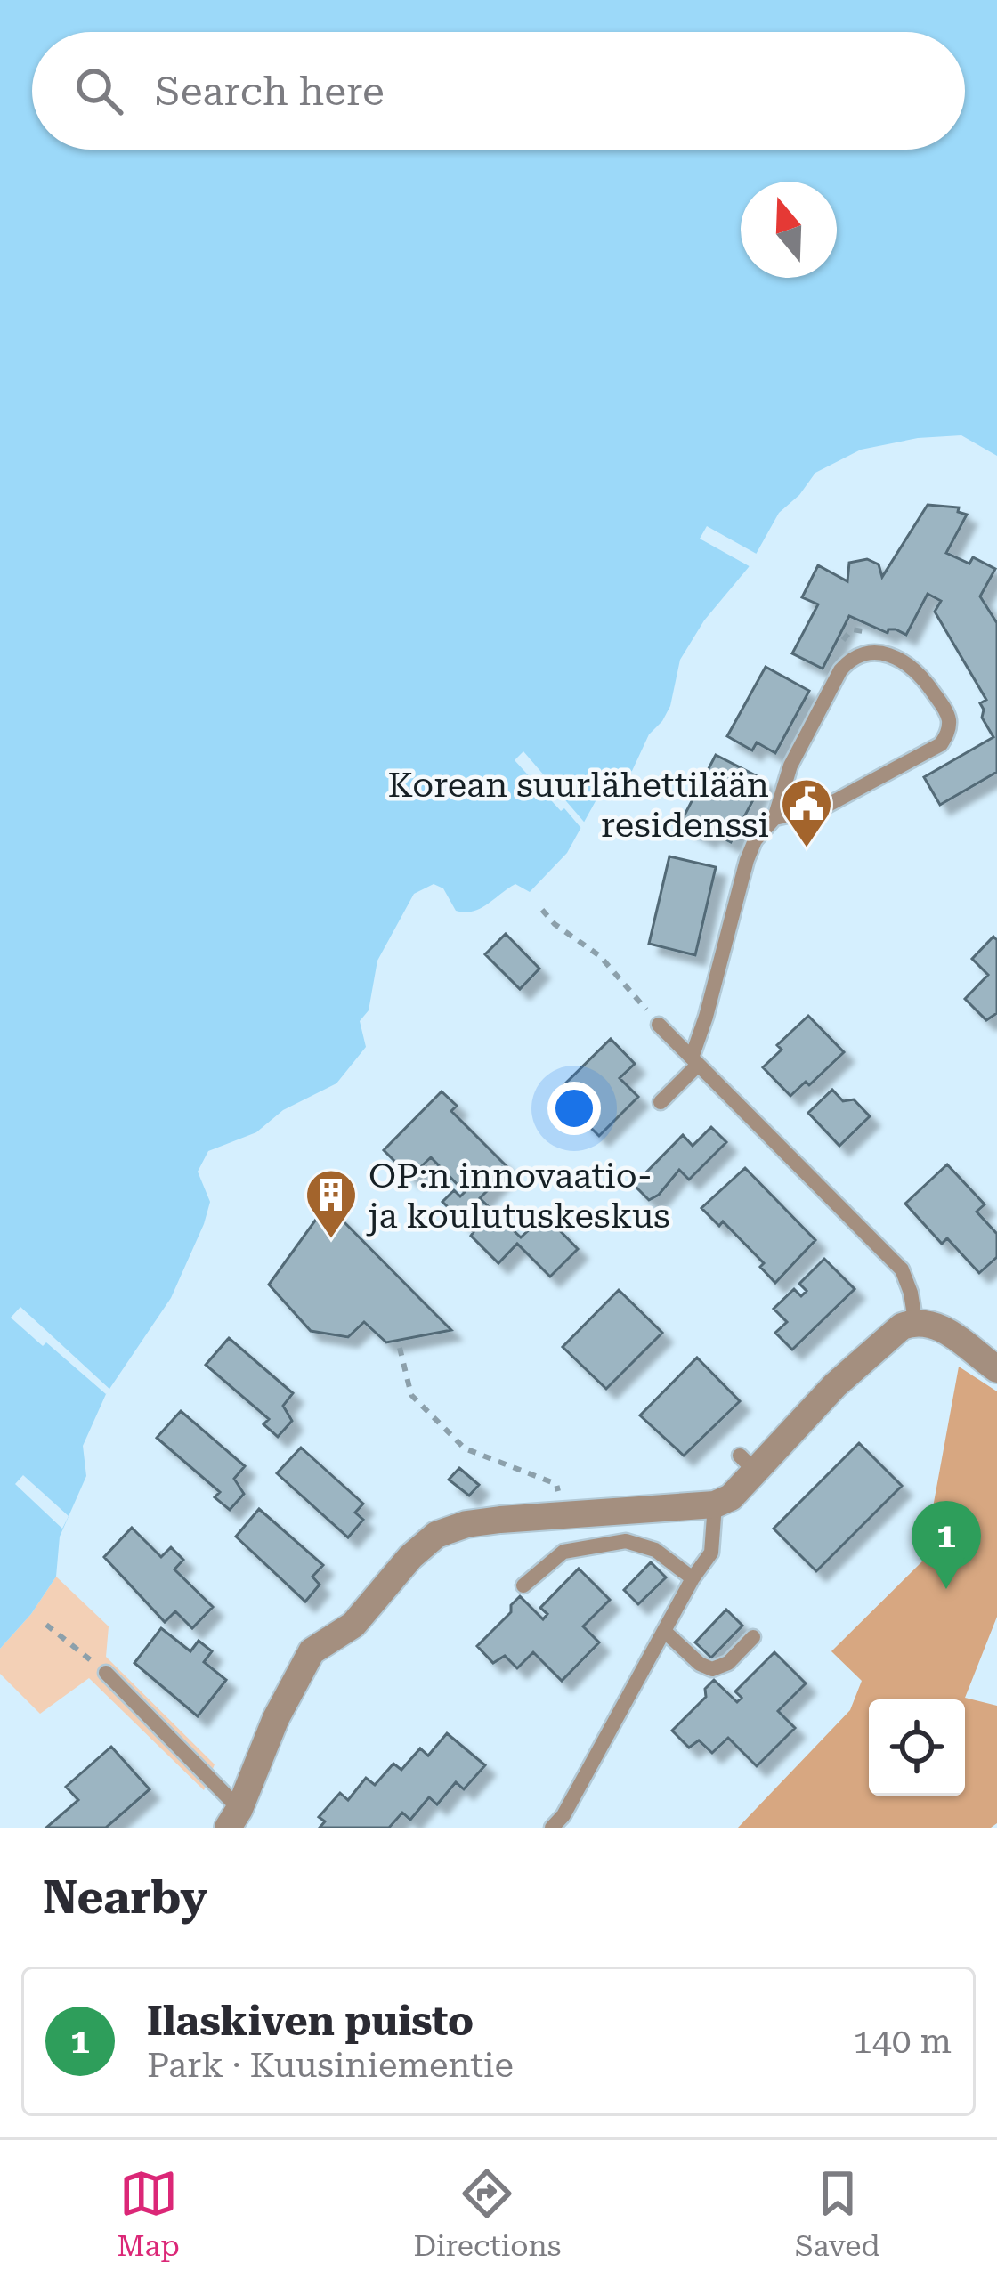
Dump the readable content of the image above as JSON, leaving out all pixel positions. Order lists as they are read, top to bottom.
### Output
{
  "places": {
    "public building": ["Korean suurlähettilään residenssi"],
    "building": ["OP:n innovaatio- ja koulutuskeskus"]
  },
  "north": "top",
  "page": {
    "search": "Search here",
    "pins": "1",
    "heading": "Nearby",
    "list": [
      {
        "mark": "1",
        "name": "Ilaskiven puisto",
        "note": "Park · Kuusiniementie",
        "value": "140 m"
      }
    ],
    "nav": ["Map", "Directions", "Saved"]
  }
}
